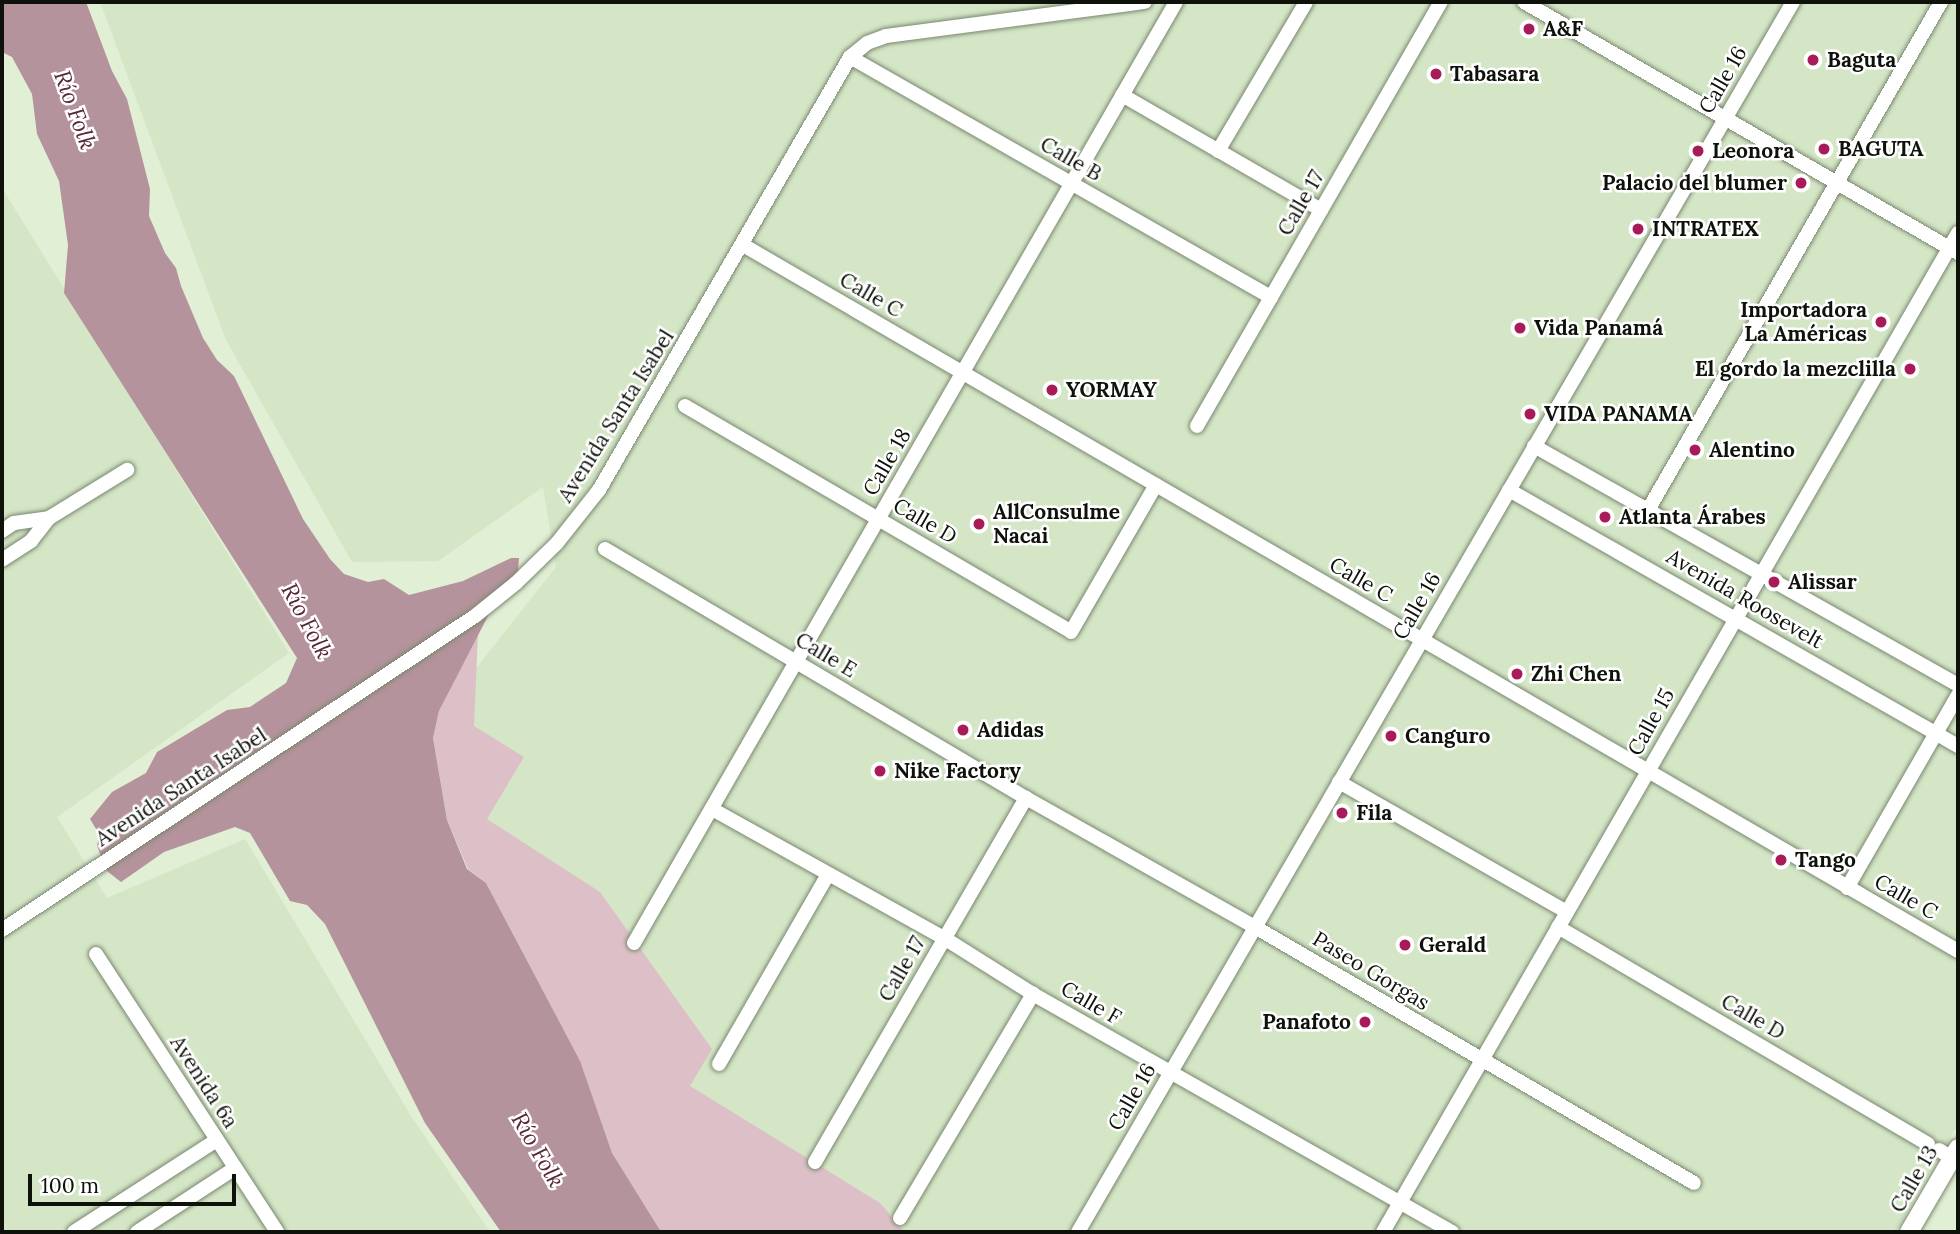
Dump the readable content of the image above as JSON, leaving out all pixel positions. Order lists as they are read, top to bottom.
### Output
{
  "streets": {
    "street": [
      "Calle 16",
      "Calle B",
      "Calle 17",
      "Calle C",
      "Avenida Santa Isabel",
      "Calle 18",
      "Calle D",
      "Avenida Roosevelt",
      "Calle E",
      "Calle 15",
      "Paseo Gorgas",
      "Calle F",
      "Avenida 6a",
      "Calle 13"
    ]
  },
  "crossings": [
    ["Calle 16", "Calle C"],
    ["Calle 16", "Avenida Roosevelt"],
    ["Calle 16", "Paseo Gorgas"],
    ["Calle 16", "Calle F"],
    ["Calle B", "Calle 17"],
    ["Calle B", "Avenida Santa Isabel"],
    ["Calle B", "Calle 18"],
    ["Calle 17", "Calle E"],
    ["Calle 17", "Paseo Gorgas"],
    ["Calle 17", "Calle F"],
    ["Calle C", "Avenida Santa Isabel"],
    ["Calle C", "Calle 18"],
    ["Calle C", "Calle D"],
    ["Calle C", "Calle 15"],
    ["Calle 18", "Calle D"],
    ["Calle 18", "Calle E"],
    ["Calle 18", "Calle F"],
    ["Calle D", "Calle 15"],
    ["Calle D", "Calle 13"],
    ["Avenida Roosevelt", "Calle 15"],
    ["Calle E", "Paseo Gorgas"],
    ["Calle 15", "Paseo Gorgas"],
    ["Calle 15", "Calle F"]
  ],
  "water": ["Río Folk"],
  "places": [
    "A&F",
    "Baguta",
    "Tabasara",
    "BAGUTA",
    "Leonora",
    "Palacio del blumer",
    "INTRATEX",
    "Importadora La Américas",
    "Vida Panamá",
    "El gordo la mezclilla",
    "YORMAY",
    "VIDA PANAMA",
    "Alentino",
    "Atlanta Árabes",
    "AllConsulme Nacai",
    "Alissar",
    "Zhi Chen",
    "Adidas",
    "Canguro",
    "Nike Factory",
    "Fila",
    "Tango",
    "Gerald",
    "Panafoto"
  ],
  "scale_bar": "100 m"
}
